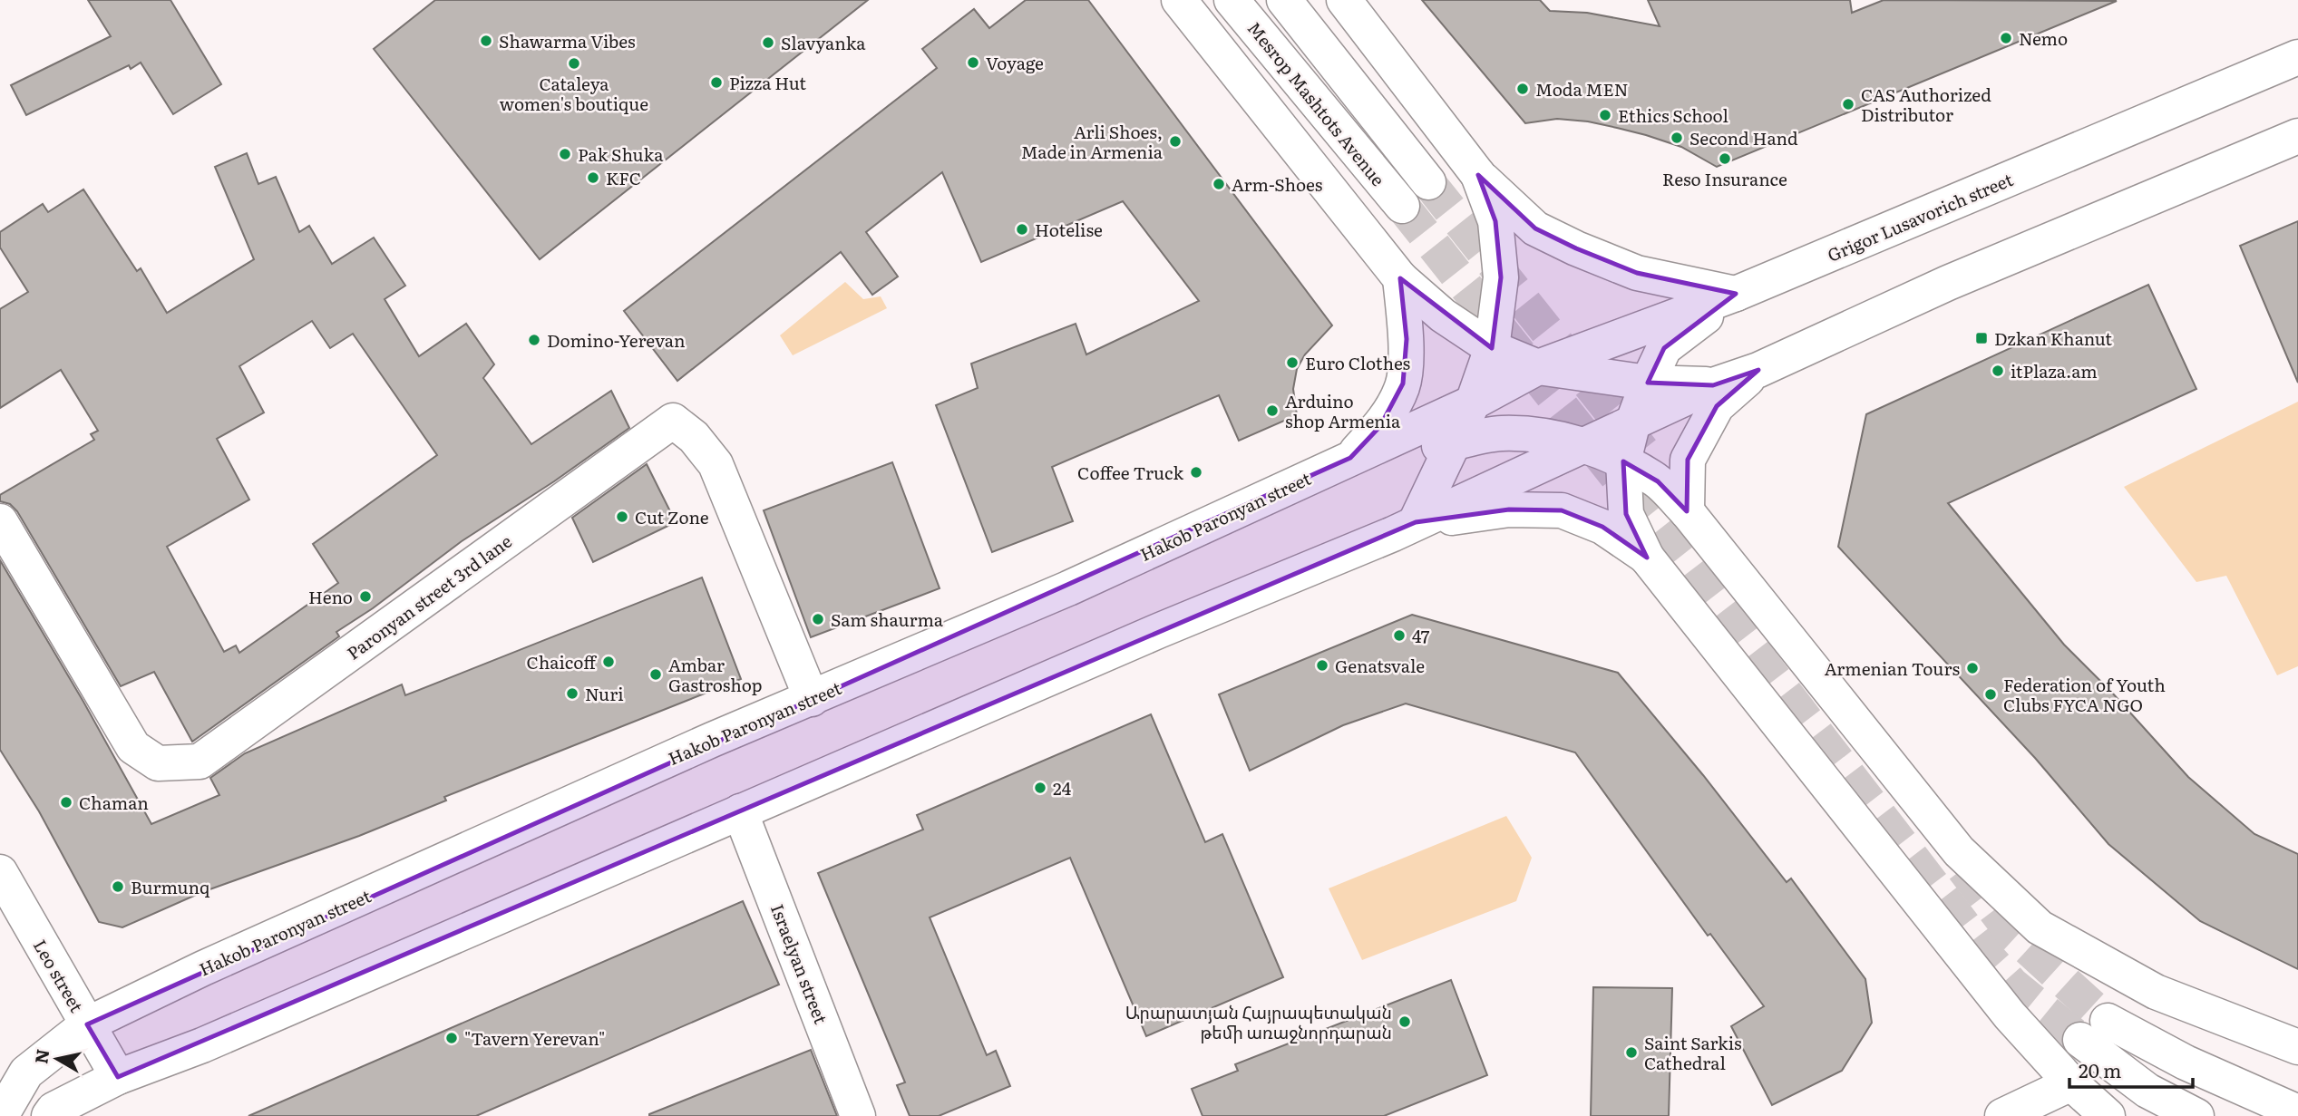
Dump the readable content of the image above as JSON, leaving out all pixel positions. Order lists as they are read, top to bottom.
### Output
{
  "streets": {
    "main road": [
      "Mesrop Mashtots Avenue",
      "Grigor Lusavorich street",
      "Hakob Paronyan street",
      "Paronyan street 3rd lane",
      "Israelyan street",
      "Leo street"
    ]
  },
  "crossings": [
    ["Grigor Lusavorich street", "Hakob Paronyan street"],
    ["Hakob Paronyan street", "Paronyan street 3rd lane"],
    ["Hakob Paronyan street", "Leo street"]
  ],
  "places": {
    "other": [
      "Nemo",
      "Shawarma Vibes",
      "Slavyanka",
      "Voyage",
      "Cataleya women's boutique",
      "Pizza Hut",
      "Moda MEN",
      "CAS Authorized Distributor",
      "Ethics School",
      "Second Hand",
      "Arli Shoes, Made in Armenia",
      "Pak Shuka",
      "Reso Insurance",
      "KFC",
      "Arm-Shoes",
      "Hotelise",
      "Domino-Yerevan",
      "Euro Clothes",
      "itPlaza.am",
      "Arduino shop Armenia",
      "Coffee Truck",
      "Cut Zone",
      "Heno",
      "Sam shaurma",
      "47",
      "Chaicoff",
      "Genatsvale",
      "Armenian Tours",
      "Ambar Gastroshop",
      "Nuri",
      "Federation of Youth Clubs FYCA NGO",
      "24",
      "Chaman",
      "Burmunq",
      "Արարատյան Հայրապետական թեմի առաջնորդարան",
      "\"Tavern Yerevan\"",
      "Saint Sarkis Cathedral"
    ],
    "transit": ["Dzkan Khanut"]
  },
  "scale_bar": "20 m",
  "north": "left"
}
